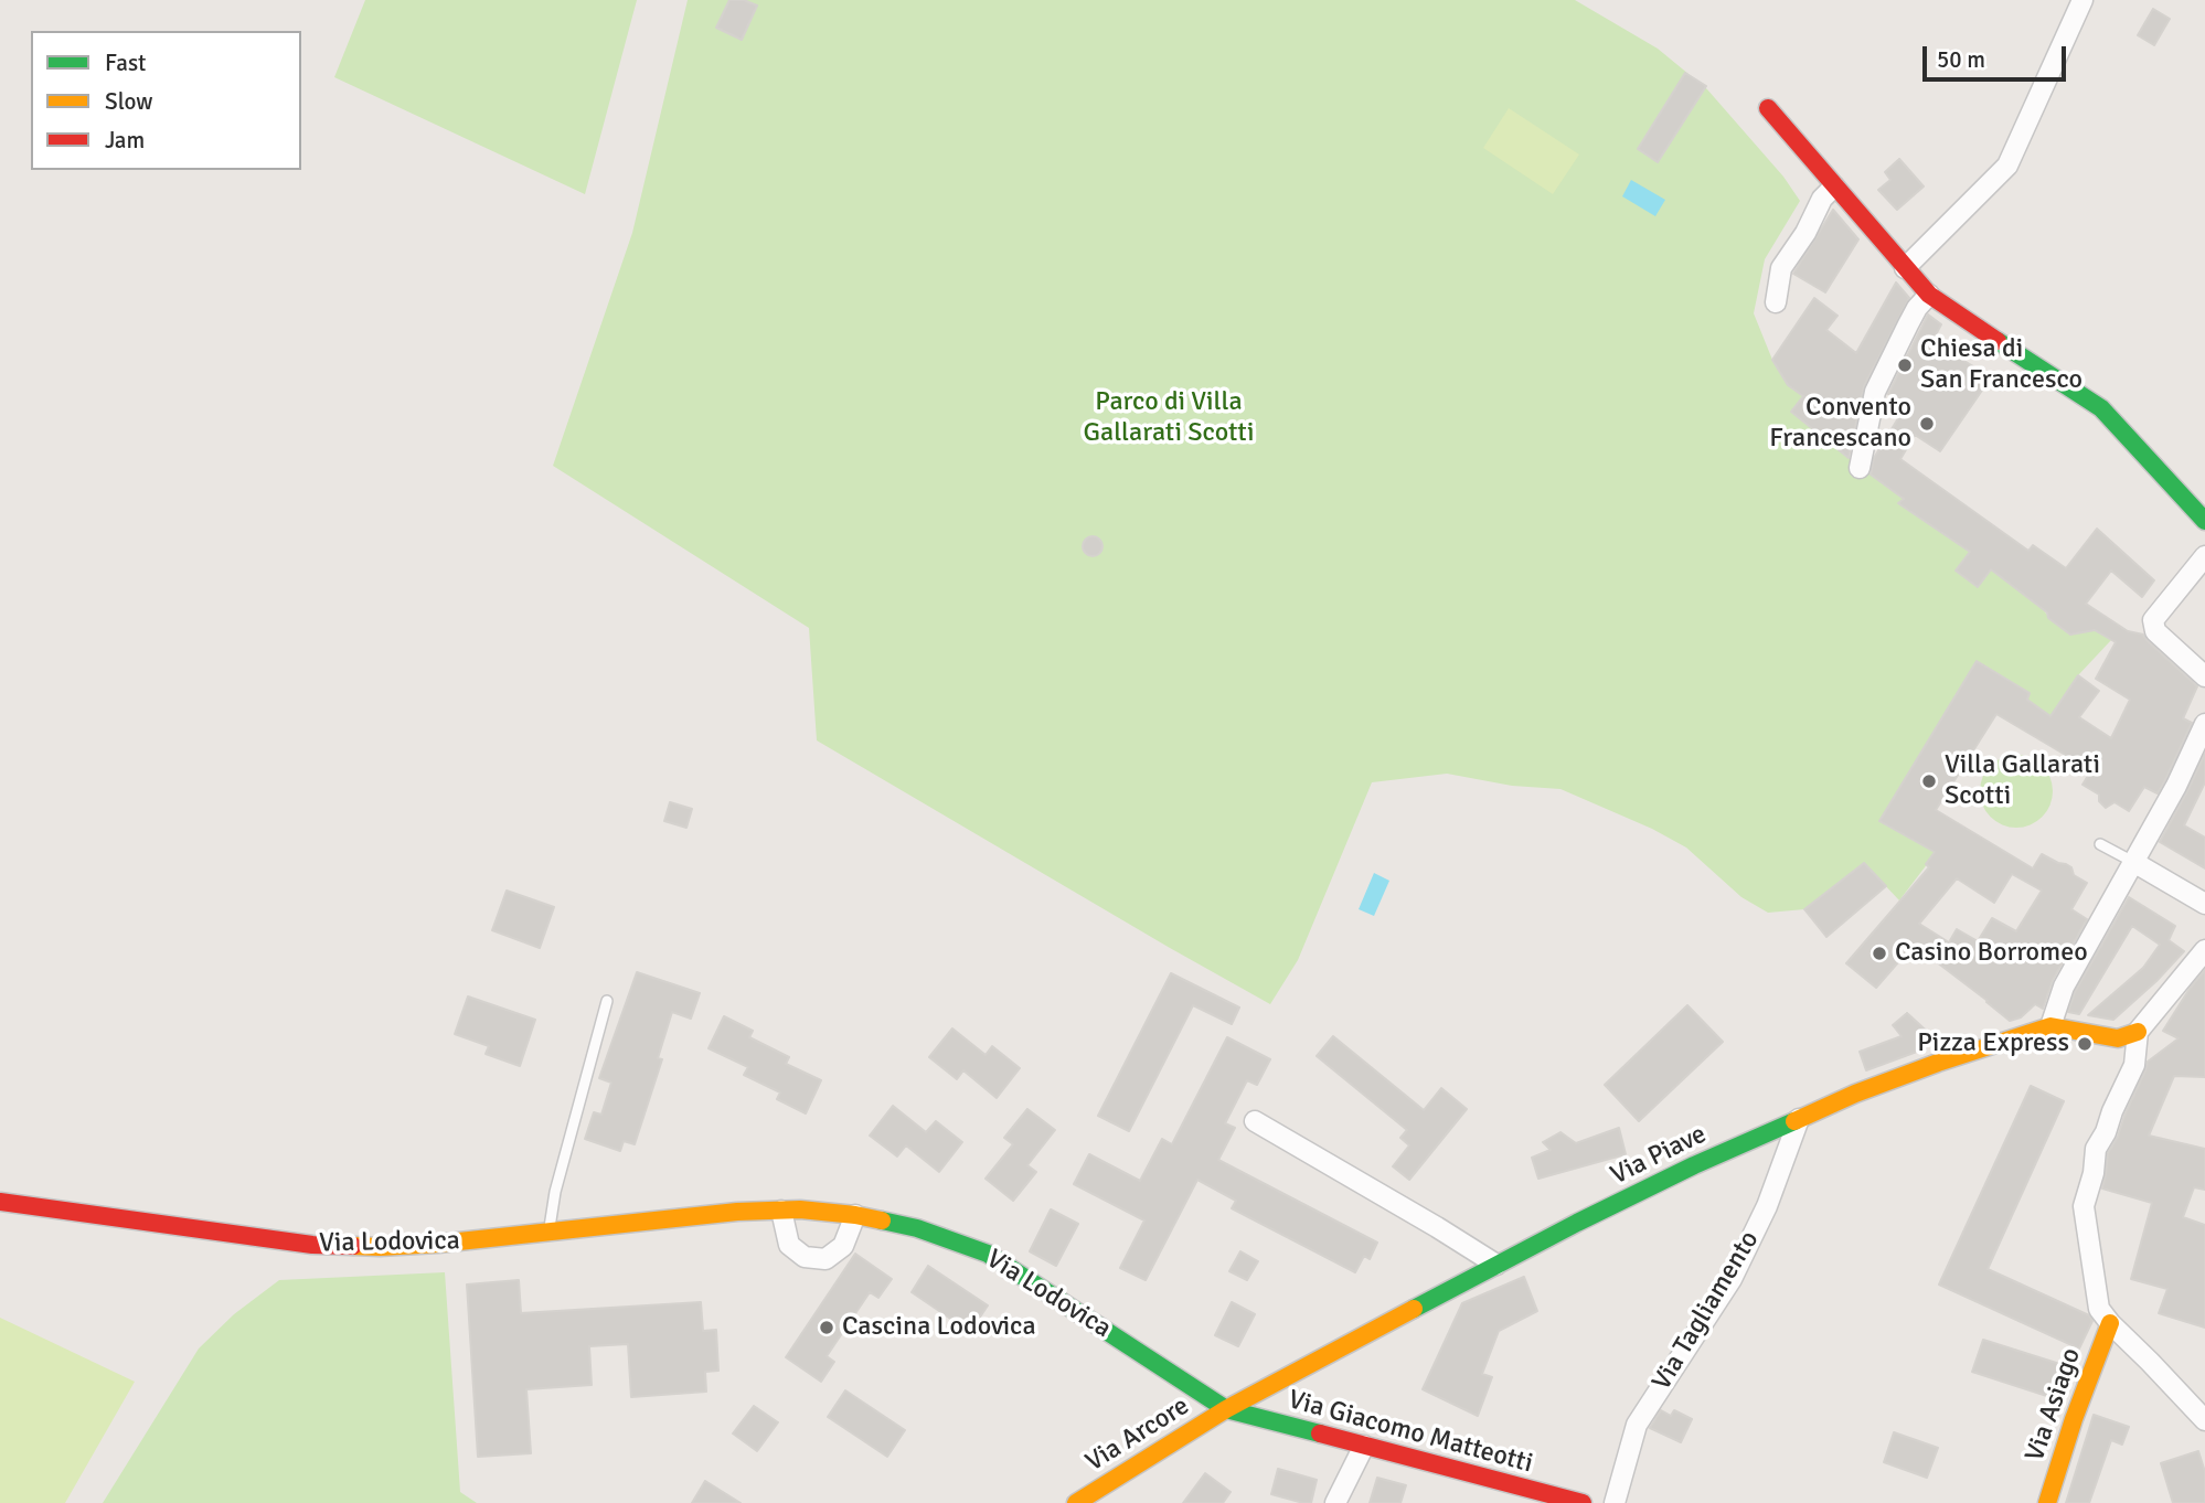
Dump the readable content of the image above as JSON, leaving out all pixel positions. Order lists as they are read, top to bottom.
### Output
{
  "streets": {
    "street": [
      "Via Piave",
      "Via Lodovica",
      "Via Tagliamento",
      "Via Asiago",
      "Via Giacomo Matteotti",
      "Via Arcore"
    ]
  },
  "crossings": [
    ["Via Piave", "Via Lodovica"],
    ["Via Piave", "Via Tagliamento"],
    ["Via Piave", "Via Giacomo Matteotti"],
    ["Via Piave", "Via Arcore"],
    ["Via Lodovica", "Via Giacomo Matteotti"],
    ["Via Lodovica", "Via Arcore"],
    ["Via Giacomo Matteotti", "Via Arcore"]
  ],
  "parks": ["Parco di Villa Gallarati Scotti"],
  "places": [
    "Chiesa di San Francesco",
    "Convento Francescano",
    "Villa Gallarati Scotti",
    "Casino Borromeo",
    "Pizza Express",
    "Cascina Lodovica"
  ],
  "legend": ["Fast", "Slow", "Jam"],
  "scale_bar": "50 m"
}
